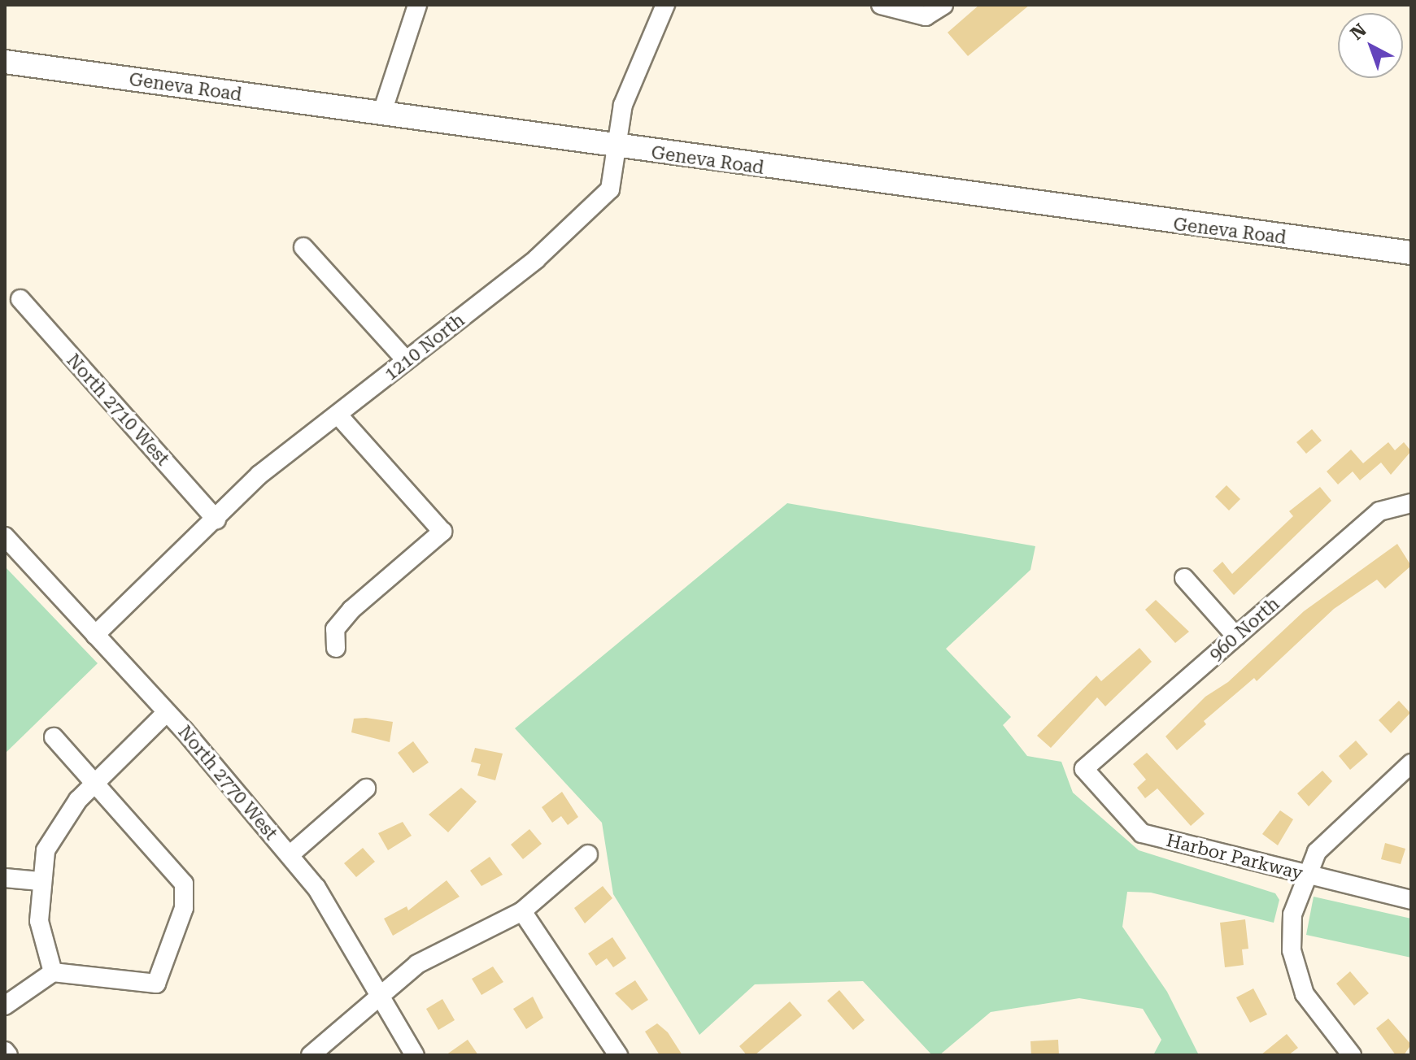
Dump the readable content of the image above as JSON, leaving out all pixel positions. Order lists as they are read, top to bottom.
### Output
{
  "streets": {
    "main road": ["Geneva Road"],
    "street": [
      "1210 North",
      "North 2710 West",
      "960 North",
      "North 2770 West",
      "Harbor Parkway"
    ]
  },
  "crossings": [
    ["Geneva Road", "1210 North"],
    ["1210 North", "North 2710 West"],
    ["1210 North", "North 2770 West"],
    ["960 North", "Harbor Parkway"]
  ],
  "north": "top left"
}
